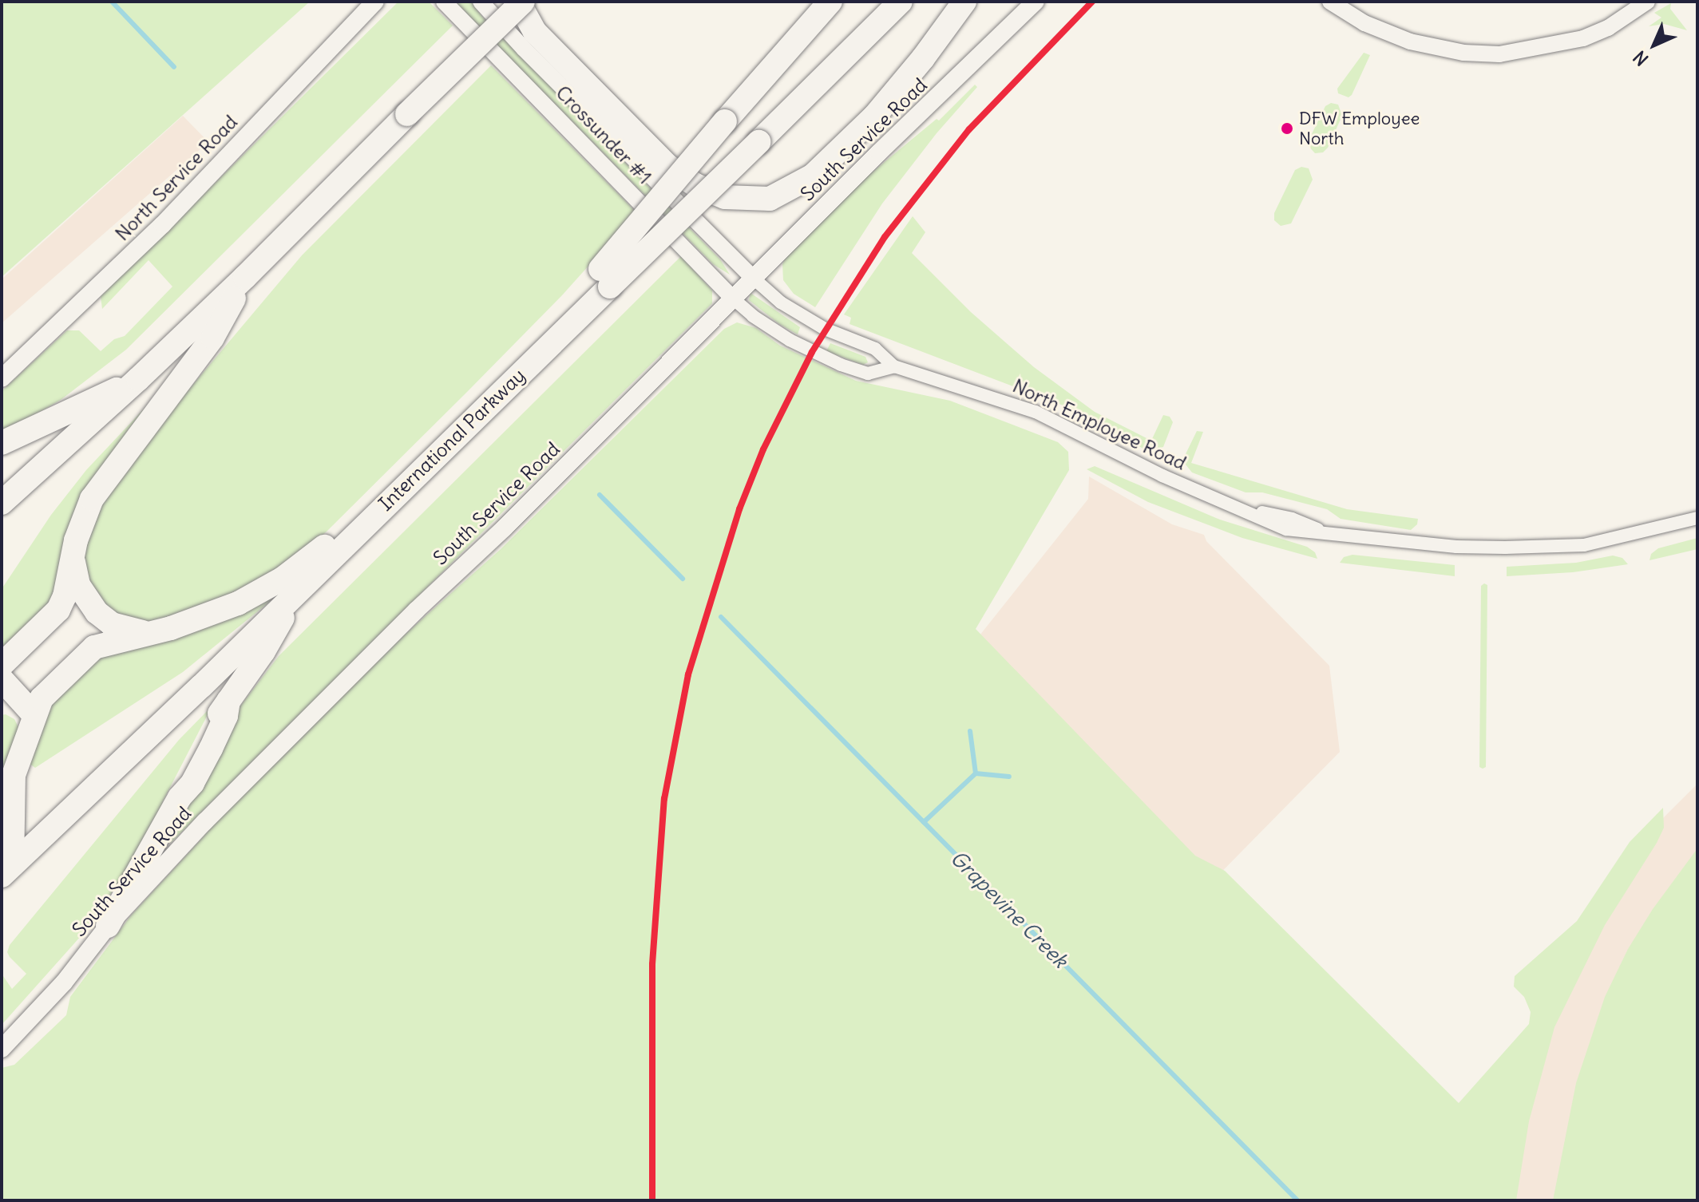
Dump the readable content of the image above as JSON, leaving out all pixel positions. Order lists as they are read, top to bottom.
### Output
{
  "streets": {
    "highway": ["International Parkway"],
    "main road": ["South Service Road", "North Service Road"],
    "street": ["Crossunder #1", "North Employee Road"]
  },
  "crossings": [
    ["Crossunder #1", "South Service Road"],
    ["Crossunder #1", "North Employee Road"],
    ["South Service Road", "North Employee Road"]
  ],
  "water": ["Grapevine Creek"],
  "places": ["DFW Employee North"],
  "north": "bottom left"
}
